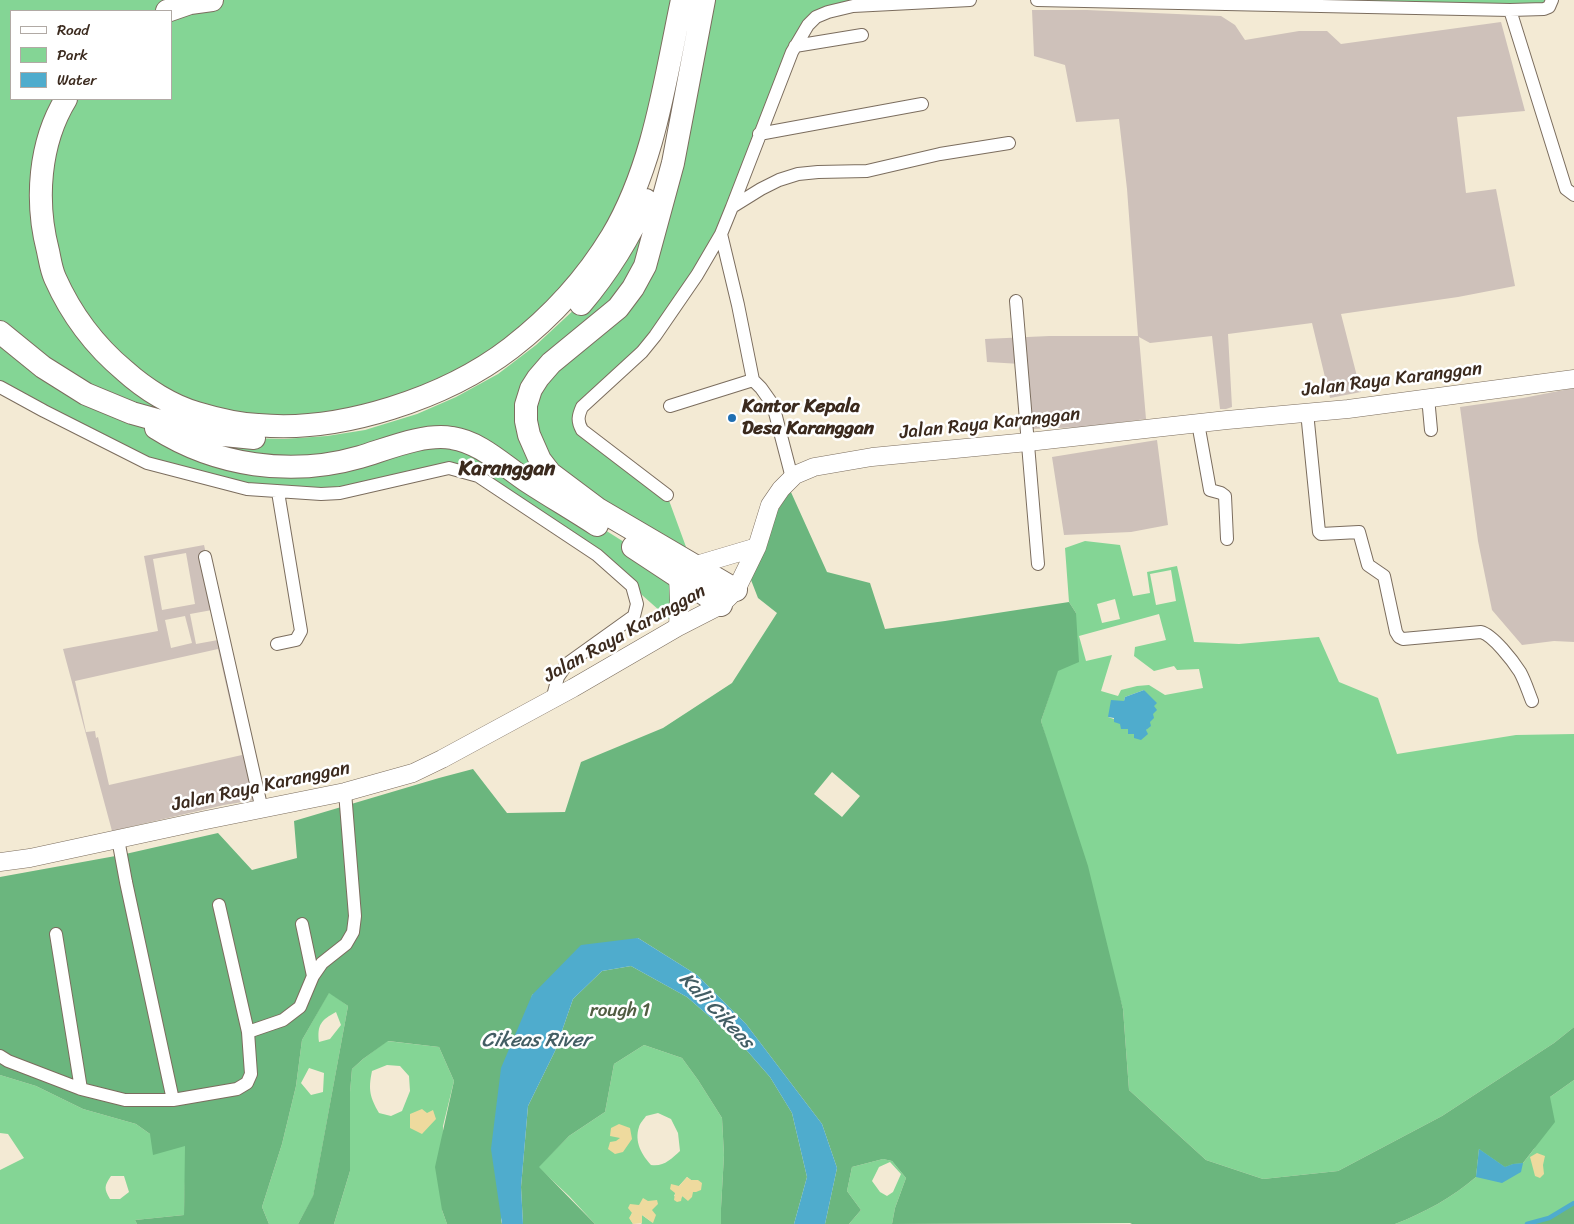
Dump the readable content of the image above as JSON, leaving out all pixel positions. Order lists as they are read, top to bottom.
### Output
{
  "streets": {
    "street": ["Jalan Raya Karanggan"]
  },
  "districts": ["Karanggan"],
  "water": ["Kali Cikeas", "Cikeas River"],
  "parks": ["rough 1"],
  "places": ["Kantor Kepala Desa Karanggan"],
  "legend": ["Road", "Park", "Water"]
}
